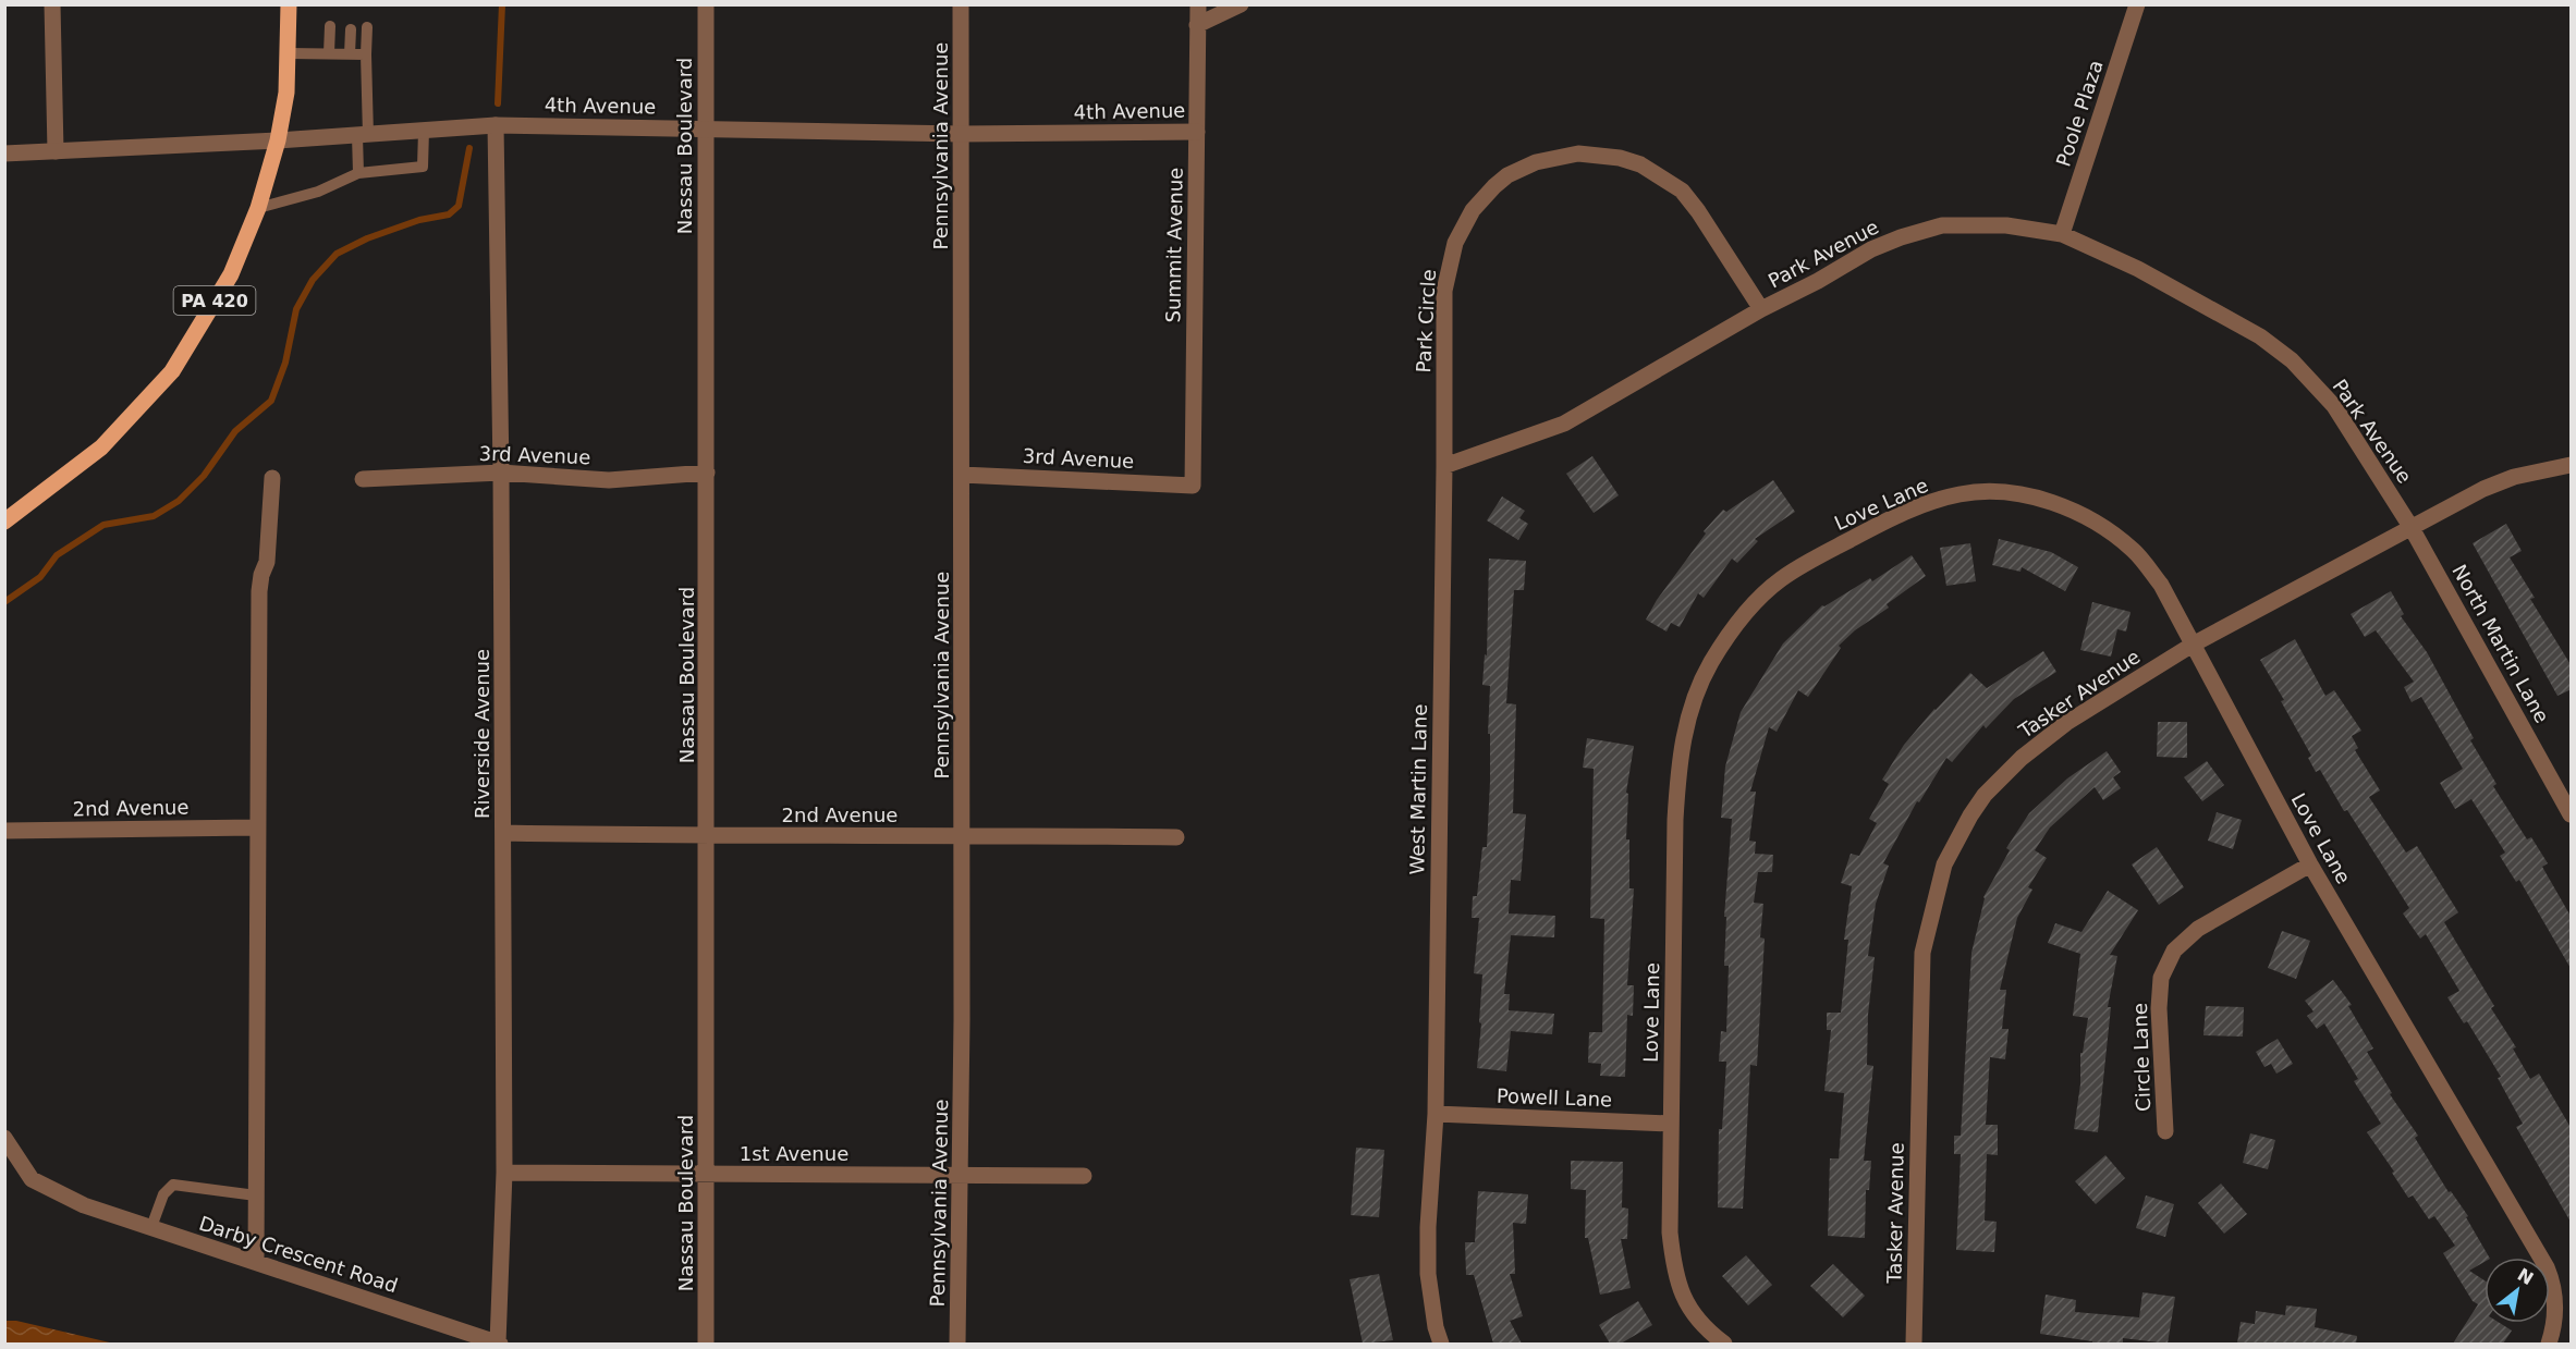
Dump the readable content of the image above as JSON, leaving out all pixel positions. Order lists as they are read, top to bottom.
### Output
{
  "streets": {
    "main road": ["PA 420"],
    "street": [
      "4th Avenue",
      "Poole Plaza",
      "Nassau Boulevard",
      "Pennsylvania Avenue",
      "Summit Avenue",
      "Park Avenue",
      "Park Circle",
      "3rd Avenue",
      "Love Lane",
      "North Martin Lane",
      "Tasker Avenue",
      "Riverside Avenue",
      "West Martin Lane",
      "2nd Avenue",
      "Circle Lane",
      "Powell Lane",
      "1st Avenue",
      "Darby Crescent Road"
    ]
  },
  "crossings": [
    ["4th Avenue", "Nassau Boulevard"],
    ["4th Avenue", "Pennsylvania Avenue"],
    ["4th Avenue", "Summit Avenue"],
    ["4th Avenue", "PA 420"],
    ["4th Avenue", "Riverside Avenue"],
    ["Poole Plaza", "Park Avenue"],
    ["Nassau Boulevard", "3rd Avenue"],
    ["Nassau Boulevard", "2nd Avenue"],
    ["Nassau Boulevard", "1st Avenue"],
    ["Pennsylvania Avenue", "3rd Avenue"],
    ["Pennsylvania Avenue", "2nd Avenue"],
    ["Pennsylvania Avenue", "1st Avenue"],
    ["Summit Avenue", "3rd Avenue"],
    ["Park Avenue", "Park Circle"],
    ["Park Avenue", "North Martin Lane"],
    ["Park Avenue", "Tasker Avenue"],
    ["Park Avenue", "West Martin Lane"],
    ["Park Circle", "West Martin Lane"],
    ["3rd Avenue", "Riverside Avenue"],
    ["Love Lane", "Tasker Avenue"],
    ["Love Lane", "Circle Lane"],
    ["Love Lane", "Powell Lane"],
    ["North Martin Lane", "Tasker Avenue"],
    ["Riverside Avenue", "2nd Avenue"],
    ["Riverside Avenue", "1st Avenue"],
    ["Riverside Avenue", "Darby Crescent Road"],
    ["West Martin Lane", "Powell Lane"]
  ],
  "north": "top right"
}
